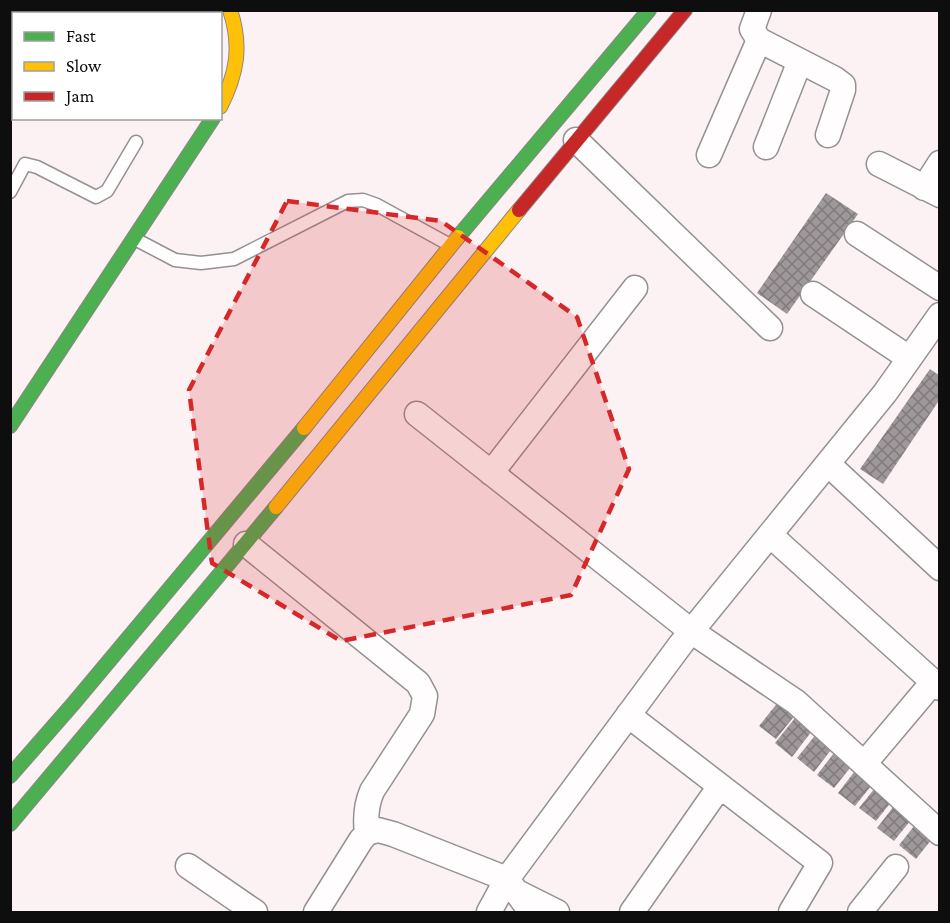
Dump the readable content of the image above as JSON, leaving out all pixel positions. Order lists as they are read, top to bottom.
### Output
{
  "legend": ["Fast", "Slow", "Jam"]
}
